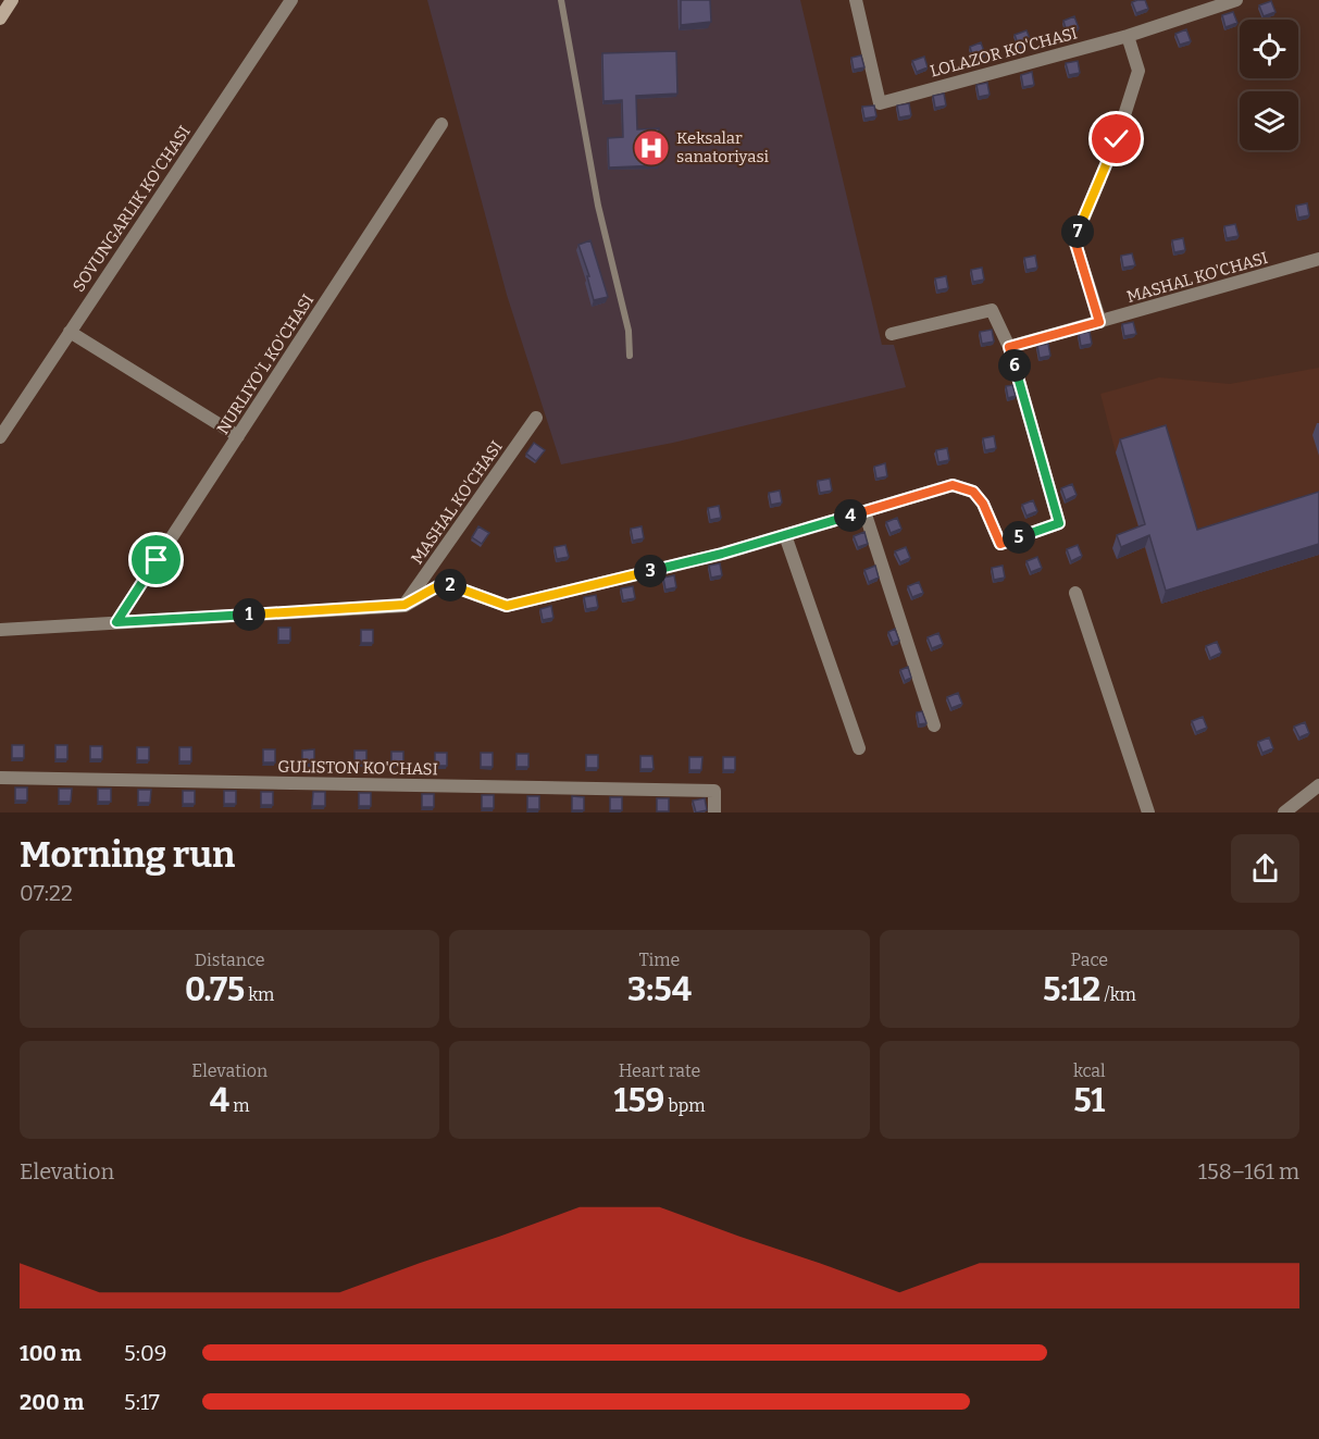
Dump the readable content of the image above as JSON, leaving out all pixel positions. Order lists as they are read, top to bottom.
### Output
{
  "streets": {
    "street": [
      "LOLAZOR KO'CHASI",
      "SOVUNGARLIK KO'CHASI",
      "MASHAL KO'CHASI",
      "NURLIYO'L KO'CHASI",
      "GULISTON KO'CHASI"
    ]
  },
  "crossings": [
    ["MASHAL KO'CHASI", "NURLIYO'L KO'CHASI"]
  ],
  "places": {
    "hospital": ["Keksalar sanatoriyasi"]
  },
  "page": {
    "pins": [
      "7",
      "6",
      "4",
      "5",
      "3",
      "2",
      "1"
    ],
    "heading": ["Morning run", "07:22"],
    "stats": [
      ["Distance", "0.75 km"],
      ["Time", "3:54"],
      ["Pace", "5:12 /km"],
      ["Elevation", "4 m"],
      ["Heart rate", "159 bpm"],
      ["kcal", "51"]
    ],
    "chart": ["Elevation", "158–161 m"],
    "list": [
      {
        "name": "100 m",
        "note": "5:09"
      },
      {
        "name": "200 m",
        "note": "5:17"
      }
    ]
  }
}
